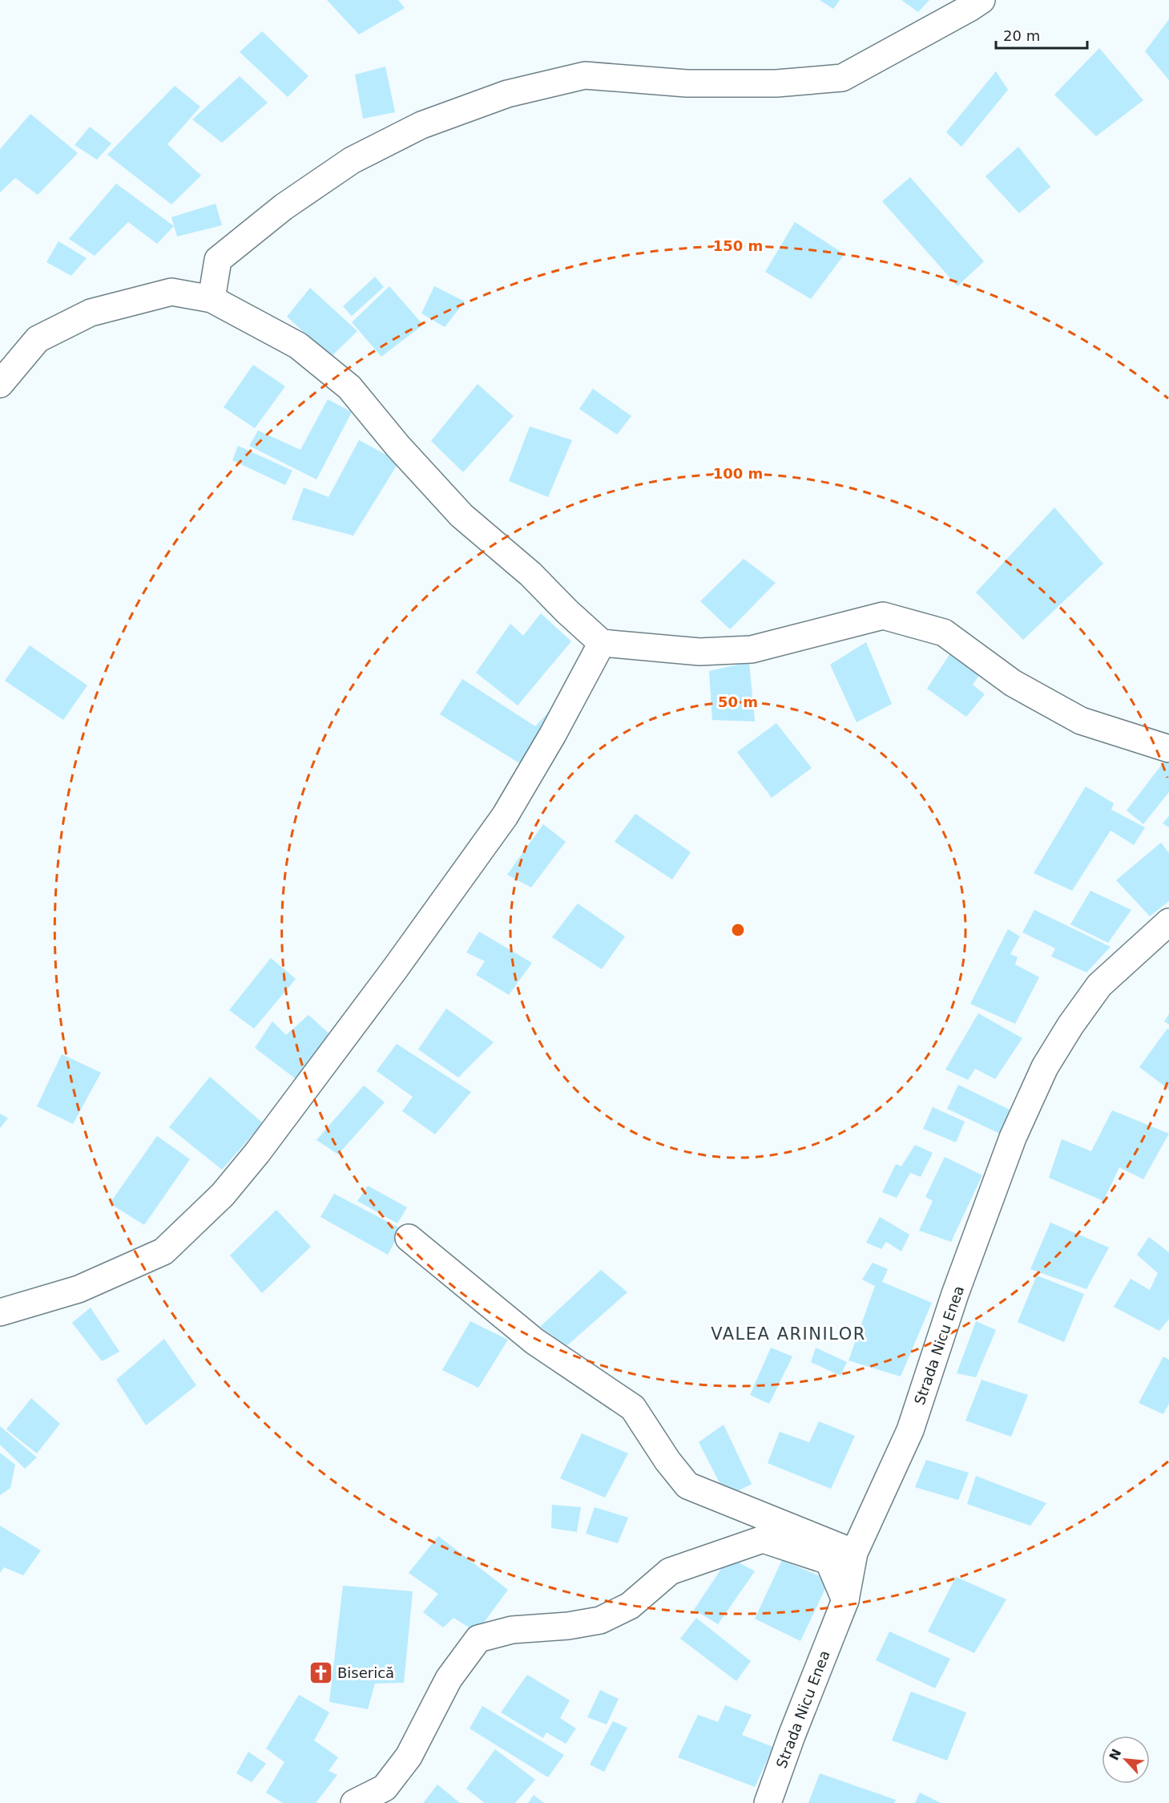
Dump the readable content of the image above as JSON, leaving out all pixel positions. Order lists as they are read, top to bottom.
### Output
{
  "streets": {
    "street": ["Strada Nicu Enea"]
  },
  "districts": ["VALEA ARINILOR"],
  "places": {
    "church": ["Biserică"]
  },
  "scale_bar": "20 m",
  "north": "top left",
  "rings": ["150 m", "100 m", "50 m"]
}
